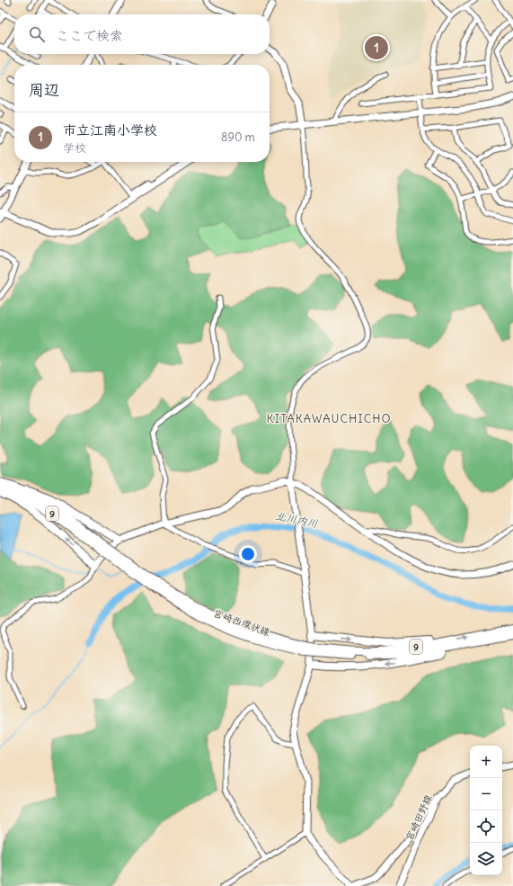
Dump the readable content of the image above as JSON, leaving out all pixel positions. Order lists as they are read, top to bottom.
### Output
{
  "streets": {
    "main road": ["9", "宮崎西環状線"],
    "street": ["宮崎田野線"]
  },
  "districts": ["KITAKAWAUCHICHO"],
  "water": ["北川内川"],
  "page": {
    "search": "ここで検索",
    "pins": "1",
    "heading": "周辺",
    "list": [
      {
        "mark": "1",
        "name": "市立江南小学校",
        "note": "学校",
        "value": "890 m"
      }
    ],
    "map_buttons": ["+", "−"]
  }
}
